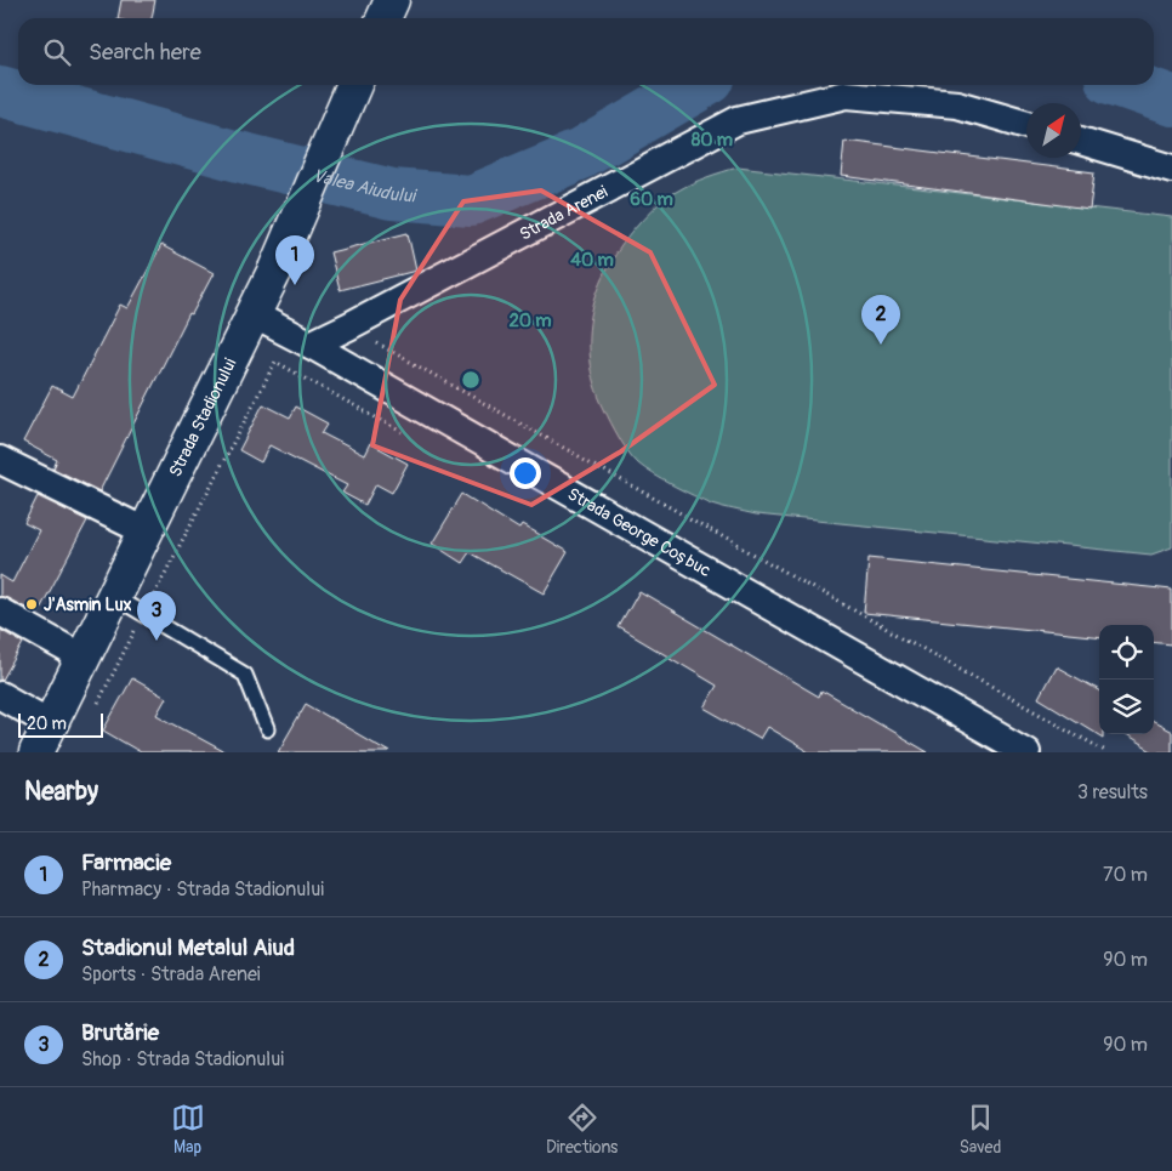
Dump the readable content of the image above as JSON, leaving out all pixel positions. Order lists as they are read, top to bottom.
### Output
{
  "streets": {
    "main road": ["Strada Stadionului"],
    "street": ["Strada Arenei", "Strada George Coșbuc"]
  },
  "crossings": [
    ["Strada Arenei", "Strada George Coșbuc"],
    ["Strada Stadionului", "Strada George Coșbuc"]
  ],
  "water": ["Valea Aiudului"],
  "places": ["J'Asmin Lux"],
  "scale_bar": "20 m",
  "north": "top right",
  "page": {
    "search": "Search here",
    "pins": ["1", "2", "3"],
    "scale": "20 m",
    "heading": ["Nearby", "3 results"],
    "list": [
      {
        "mark": "1",
        "name": "Farmacie",
        "note": "Pharmacy · Strada Stadionului",
        "value": "70 m"
      },
      {
        "mark": "2",
        "name": "Stadionul Metalul Aiud",
        "note": "Sports · Strada Arenei",
        "value": "90 m"
      },
      {
        "mark": "3",
        "name": "Brutărie",
        "note": "Shop · Strada Stadionului",
        "value": "90 m"
      }
    ],
    "nav": ["Map", "Directions", "Saved"]
  },
  "rings": [
    "80 m",
    "60 m",
    "40 m",
    "20 m"
  ]
}
